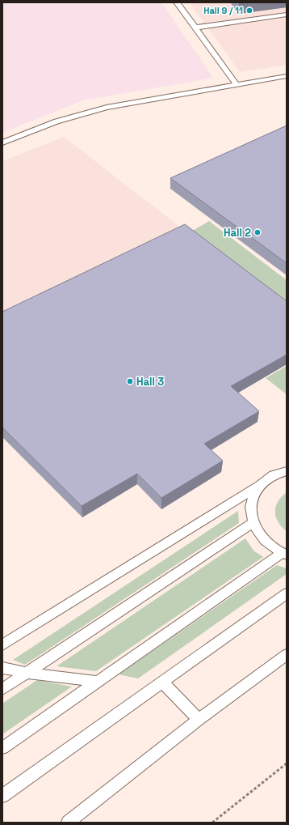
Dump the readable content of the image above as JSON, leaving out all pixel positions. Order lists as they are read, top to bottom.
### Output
{
  "places": ["Hall 9 / 11", "Hall 2", "Hall 3"]
}
